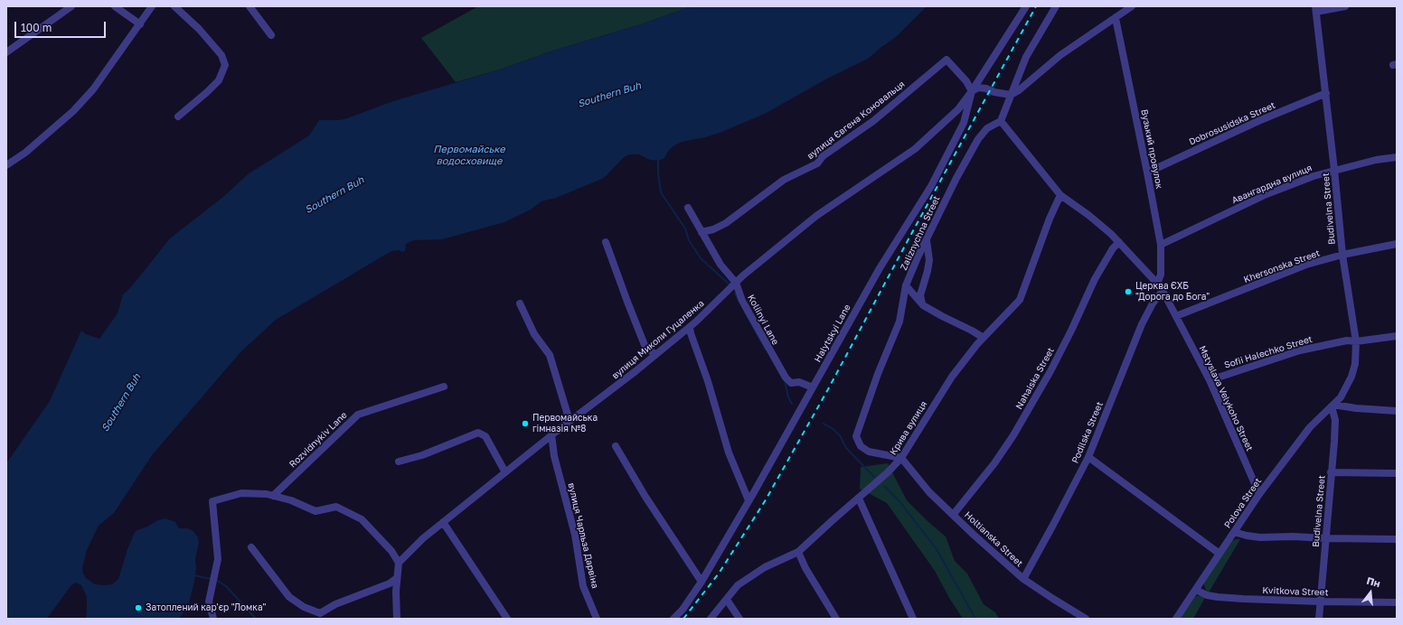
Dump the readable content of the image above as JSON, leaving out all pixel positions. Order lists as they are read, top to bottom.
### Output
{
  "streets": {
    "street": [
      "вулиця Євгена Коновальця",
      "Dobrosusidska Street",
      "Вузький провулок",
      "Авангардна вулиця",
      "Budivelna Street",
      "Zaliznychna Street",
      "Khersonska Street",
      "Koliinyi Lane",
      "Halytskyi Lane",
      "вулиця Миколи Гуцаленка",
      "Sofii Halechko Street",
      "Nahaiska Street",
      "Mstyslava Velykoho Street",
      "Крива вулиця",
      "Podilska Street",
      "Rozvidnykiv Lane",
      "Polova Street",
      "вулиця Чарльза Дарвіна",
      "Holtianska Street",
      "Kvitkova Street"
    ]
  },
  "crossings": [
    ["вулиця Євгена Коновальця", "Koliinyi Lane"],
    ["вулиця Євгена Коновальця", "Halytskyi Lane"],
    ["вулиця Євгена Коновальця", "вулиця Миколи Гуцаленка"],
    ["Dobrosusidska Street", "Вузький провулок"],
    ["Dobrosusidska Street", "Budivelna Street"],
    ["Вузький провулок", "Авангардна вулиця"],
    ["Вузький провулок", "Mstyslava Velykoho Street"],
    ["Авангардна вулиця", "Budivelna Street"],
    ["Budivelna Street", "Khersonska Street"],
    ["Budivelna Street", "Sofii Halechko Street"],
    ["Budivelna Street", "Polova Street"],
    ["Budivelna Street", "Kvitkova Street"],
    ["Zaliznychna Street", "Mstyslava Velykoho Street"],
    ["Zaliznychna Street", "Крива вулиця"],
    ["Zaliznychna Street", "Holtianska Street"],
    ["Khersonska Street", "Mstyslava Velykoho Street"],
    ["Koliinyi Lane", "Halytskyi Lane"],
    ["Koliinyi Lane", "вулиця Миколи Гуцаленка"],
    ["Halytskyi Lane", "вулиця Миколи Гуцаленка"],
    ["вулиця Миколи Гуцаленка", "вулиця Чарльза Дарвіна"],
    ["Sofii Halechko Street", "Mstyslava Velykoho Street"],
    ["Nahaiska Street", "Mstyslava Velykoho Street"],
    ["Nahaiska Street", "Holtianska Street"],
    ["Mstyslava Velykoho Street", "Крива вулиця"],
    ["Mstyslava Velykoho Street", "Podilska Street"],
    ["Mstyslava Velykoho Street", "Polova Street"],
    ["Крива вулиця", "Holtianska Street"],
    ["Podilska Street", "Holtianska Street"],
    ["Polova Street", "Kvitkova Street"]
  ],
  "water": ["Southern Buh", "Первомайське водосховище"],
  "places": ["Церква ЄХБ \"Дорога до Бога\"", "Первомайська гімназія №8", "Затоплений кар'єр \"Ломка\""],
  "scale_bar": "100 m",
  "north": "top"
}
